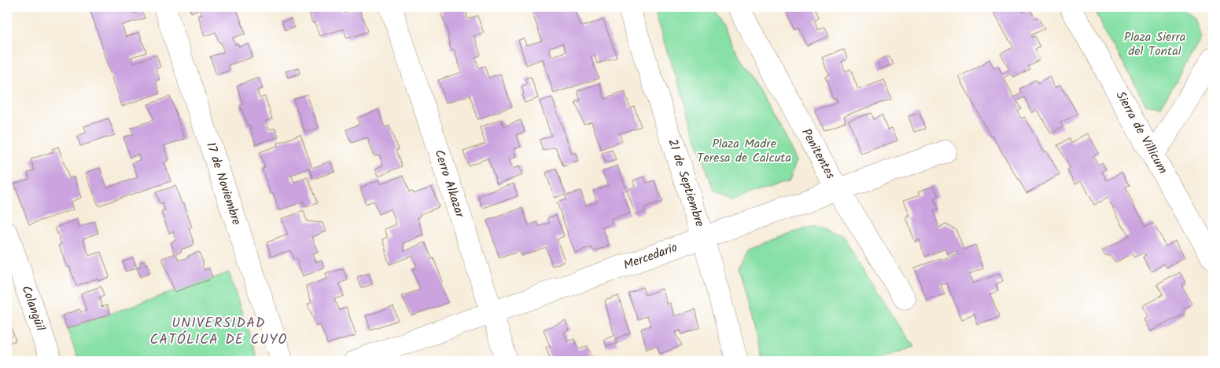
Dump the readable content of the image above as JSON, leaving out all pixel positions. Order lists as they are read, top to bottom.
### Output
{
  "streets": {
    "street": [
      "Sierra de Villicum",
      "Penitentes",
      "21 de Septiembre",
      "17 de Noviembre",
      "Cerro Alkazar",
      "Mercedario",
      "Colangüil"
    ]
  },
  "crossings": [
    ["Penitentes", "Mercedario"],
    ["21 de Septiembre", "Mercedario"],
    ["Cerro Alkazar", "Mercedario"]
  ],
  "districts": ["UNIVERSIDAD CATÓLICA DE CUYO"],
  "parks": ["Plaza Sierra del Tontal", "Plaza Madre Teresa de Calcuta"]
}
